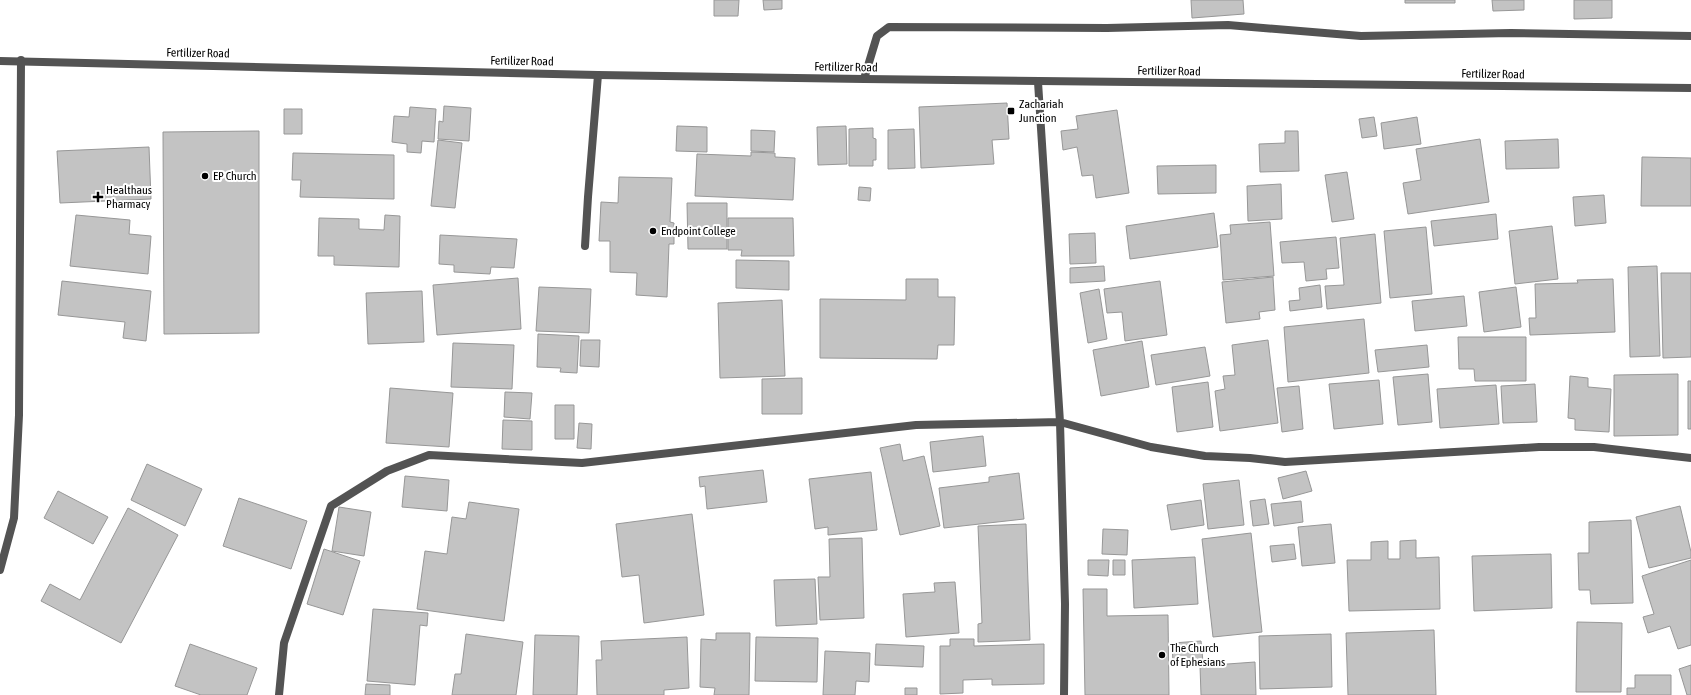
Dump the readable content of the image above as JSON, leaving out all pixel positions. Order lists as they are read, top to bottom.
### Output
{
  "streets": {
    "street": ["Fertilizer Road"]
  },
  "places": {
    "transit": ["Zachariah Junction"],
    "other": ["EP Church", "Endpoint College", "The Church of Ephesians"],
    "health": ["Healthaus Pharmacy"]
  }
}
